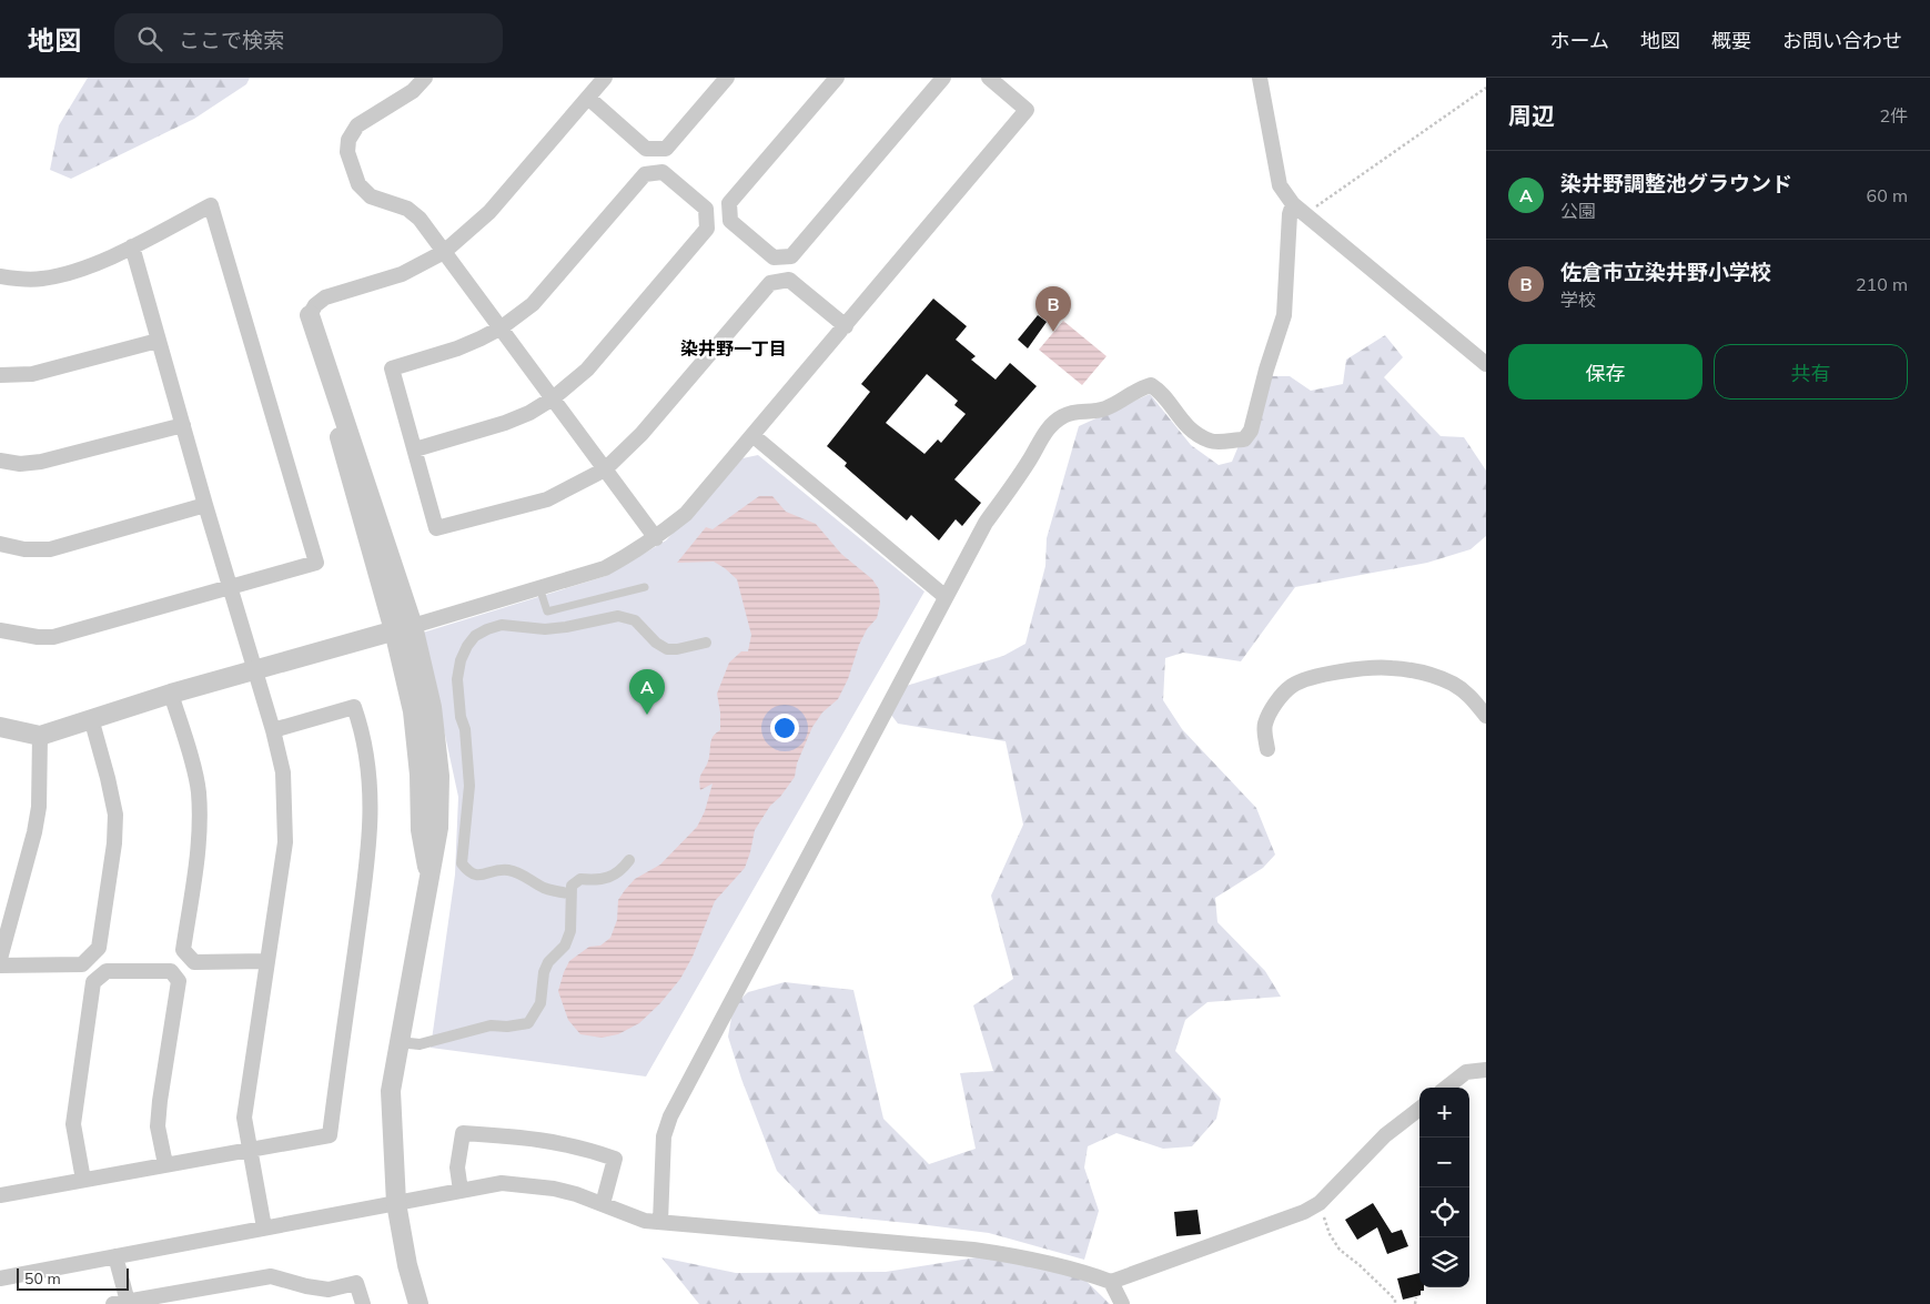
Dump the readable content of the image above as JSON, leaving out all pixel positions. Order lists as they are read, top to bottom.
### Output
{
  "districts": ["染井野一丁目"],
  "scale_bar": "50 m",
  "page": {
    "header": "地図",
    "search": "ここで検索",
    "nav": [
      "ホーム",
      "地図",
      "概要",
      "お問い合わせ"
    ],
    "heading": ["周辺", "2件"],
    "list": [
      {
        "mark": "A",
        "name": "染井野調整池グラウンド",
        "note": "公園",
        "value": "60 m"
      },
      {
        "mark": "B",
        "name": "佐倉市立染井野小学校",
        "note": "学校",
        "value": "210 m"
      }
    ],
    "pins": ["B", "A"],
    "buttons": ["保存", "共有"],
    "map_buttons": ["+", "−"],
    "scale": "50 m"
  }
}
